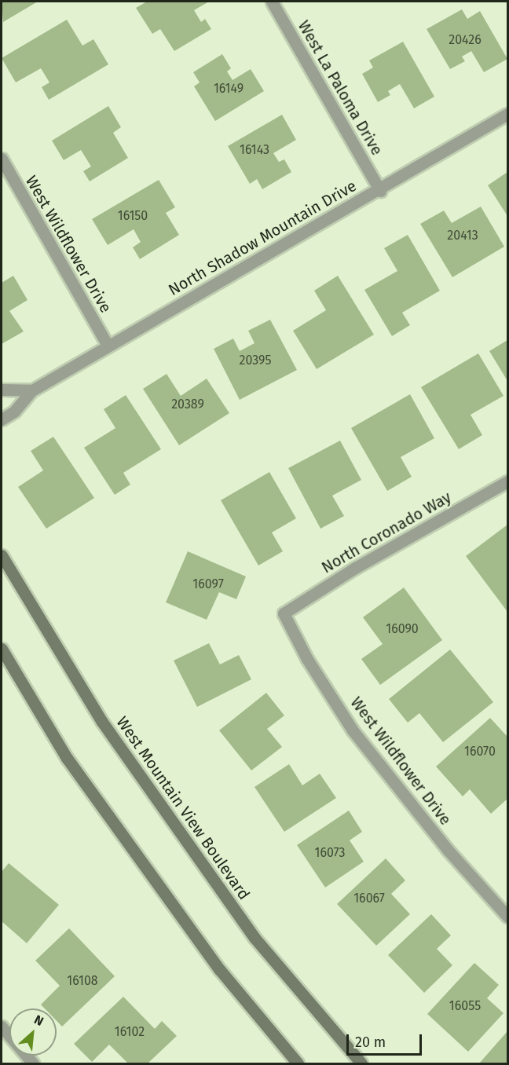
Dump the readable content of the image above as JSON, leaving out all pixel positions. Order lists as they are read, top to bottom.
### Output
{
  "streets": {
    "street": [
      "West La Paloma Drive",
      "North Shadow Mountain Drive",
      "West Wildflower Drive",
      "North Coronado Way",
      "West Mountain View Boulevard"
    ]
  },
  "crossings": [
    ["West La Paloma Drive", "North Shadow Mountain Drive"],
    ["North Shadow Mountain Drive", "West Wildflower Drive"],
    ["West Wildflower Drive", "North Coronado Way"]
  ],
  "house_numbers": [
    "20426",
    "16149",
    "16143",
    "16150",
    "20413",
    "20395",
    "20389",
    "16097",
    "16090",
    "16070",
    "16073",
    "16067",
    "16108",
    "16055",
    "16102"
  ],
  "scale_bar": "20 m",
  "north": "top right"
}
